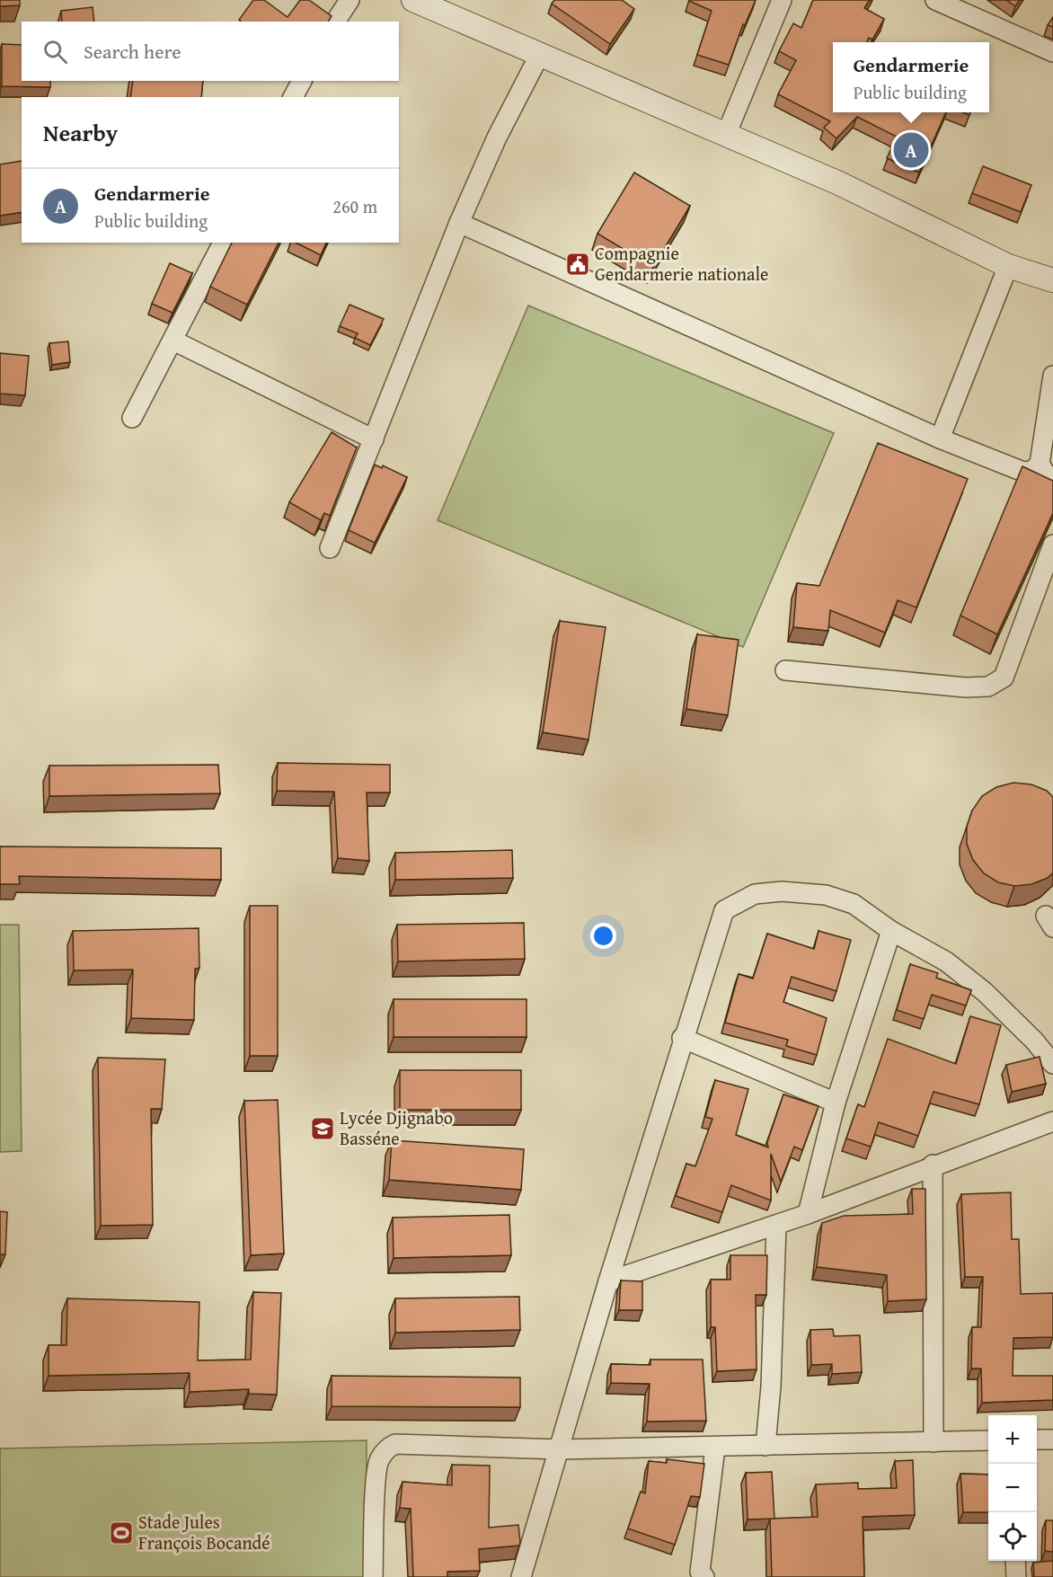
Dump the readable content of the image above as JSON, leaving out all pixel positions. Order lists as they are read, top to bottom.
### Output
{
  "places": {
    "public building": ["Compagnie Gendarmerie nationale"],
    "school or university": ["Lycée Djignabo Basséne"],
    "sports": ["Stade Jules François Bocandé"]
  },
  "page": {
    "search": "Search here",
    "popup": ["Gendarmerie", "Public building"],
    "heading": "Nearby",
    "pins": "A",
    "list": [
      {
        "mark": "A",
        "name": "Gendarmerie",
        "note": "Public building",
        "value": "260 m"
      }
    ],
    "map_buttons": ["+", "−"]
  }
}
